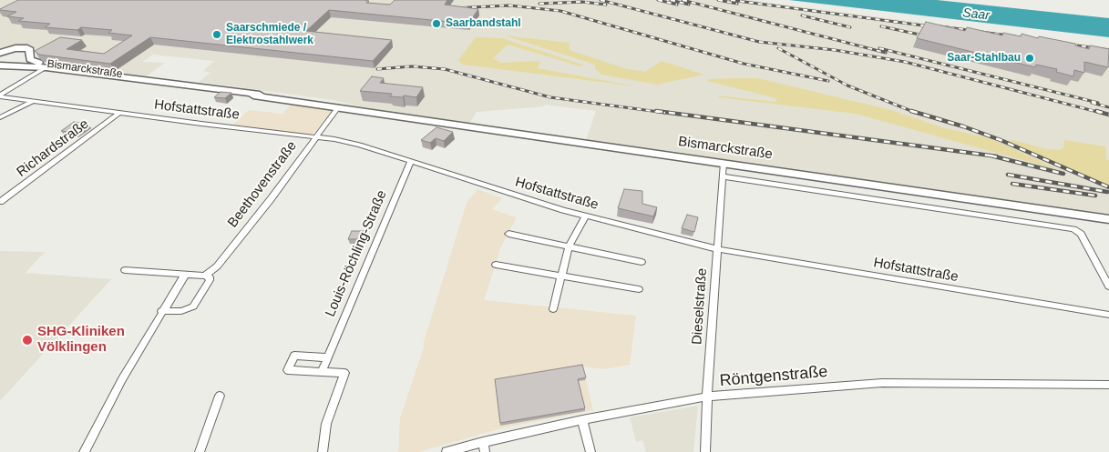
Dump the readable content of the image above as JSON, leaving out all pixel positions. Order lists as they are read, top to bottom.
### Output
{
  "streets": {
    "main road": ["Bismarckstraße"],
    "street": [
      "Hofstattstraße",
      "Richardstraße",
      "Beethovenstraße",
      "Louis-Röchling-Straße",
      "Dieselstraße",
      "Röntgenstraße"
    ]
  },
  "crossings": [
    ["Bismarckstraße", "Beethovenstraße"],
    ["Bismarckstraße", "Dieselstraße"],
    ["Hofstattstraße", "Richardstraße"],
    ["Hofstattstraße", "Beethovenstraße"],
    ["Hofstattstraße", "Louis-Röchling-Straße"],
    ["Hofstattstraße", "Dieselstraße"],
    ["Dieselstraße", "Röntgenstraße"]
  ],
  "water": ["Saar"],
  "places": [
    "Saarbandstahl",
    "Saarschmiede / Elektrostahlwerk",
    "Saar-Stahlbau",
    "SHG-Kliniken Völklingen"
  ]
}
